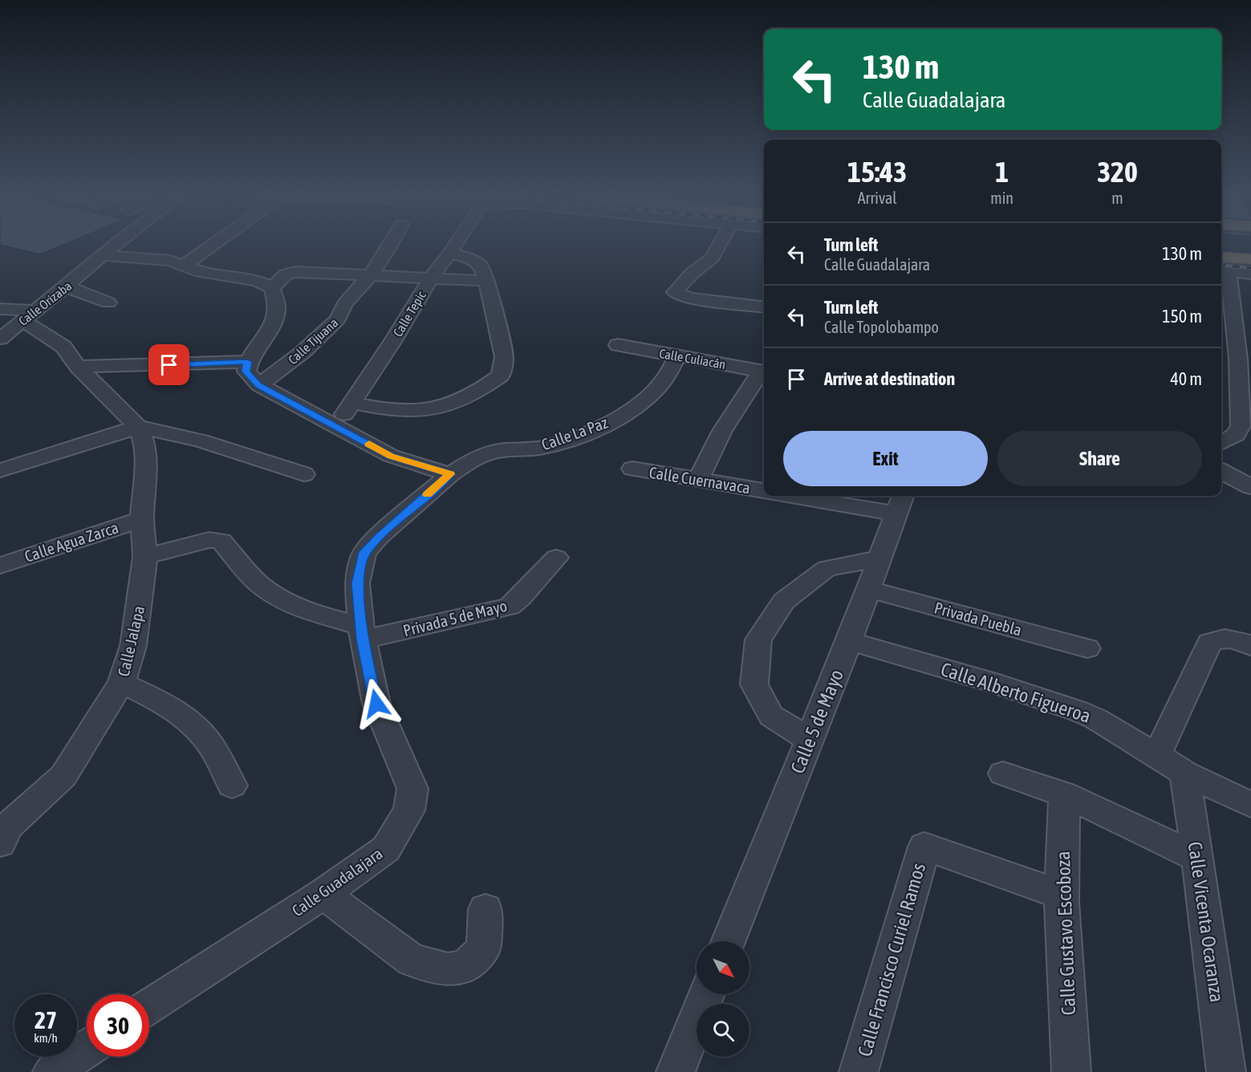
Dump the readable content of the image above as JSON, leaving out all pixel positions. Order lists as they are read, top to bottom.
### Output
{
  "streets": {
    "street": [
      "Calle Orizaba",
      "Calle Tepic",
      "Calle Tijuana",
      "Calle Culiacán",
      "Calle La Paz",
      "Calle Cuernavaca",
      "Calle Agua Zarca",
      "Privada 5 de Mayo",
      "Privada Puebla",
      "Calle Jalapa",
      "Calle Alberto Figueroa",
      "Calle 5 de Mayo",
      "Calle Guadalajara",
      "Calle Vicenta Ocaranza",
      "Calle Gustavo Escoboza",
      "Calle Francisco Curiel Ramos"
    ]
  },
  "crossings": [
    ["Calle Orizaba", "Calle Jalapa"],
    ["Calle Culiacán", "Calle La Paz"],
    ["Calle La Paz", "Calle Guadalajara"],
    ["Calle Agua Zarca", "Calle Jalapa"],
    ["Privada 5 de Mayo", "Calle Guadalajara"],
    ["Privada Puebla", "Calle 5 de Mayo"],
    ["Calle Alberto Figueroa", "Calle 5 de Mayo"],
    ["Calle Alberto Figueroa", "Calle Vicenta Ocaranza"],
    ["Calle Gustavo Escoboza", "Calle Francisco Curiel Ramos"]
  ],
  "north": "bottom right",
  "page": {
    "turn": ["130 m", "Calle Guadalajara"],
    "eta": [
      "15:43",
      "Arrival",
      "1",
      "min",
      "320",
      "m"
    ],
    "list": [
      {
        "name": "Turn left",
        "note": "Calle Guadalajara",
        "value": "130 m"
      },
      {
        "name": "Turn left",
        "note": "Calle Topolobampo",
        "value": "150 m"
      },
      {
        "name": "Arrive at destination",
        "value": "40 m"
      }
    ],
    "buttons": ["Exit", "Share"],
    "speed": "27 km/h",
    "limit": "30"
  }
}
